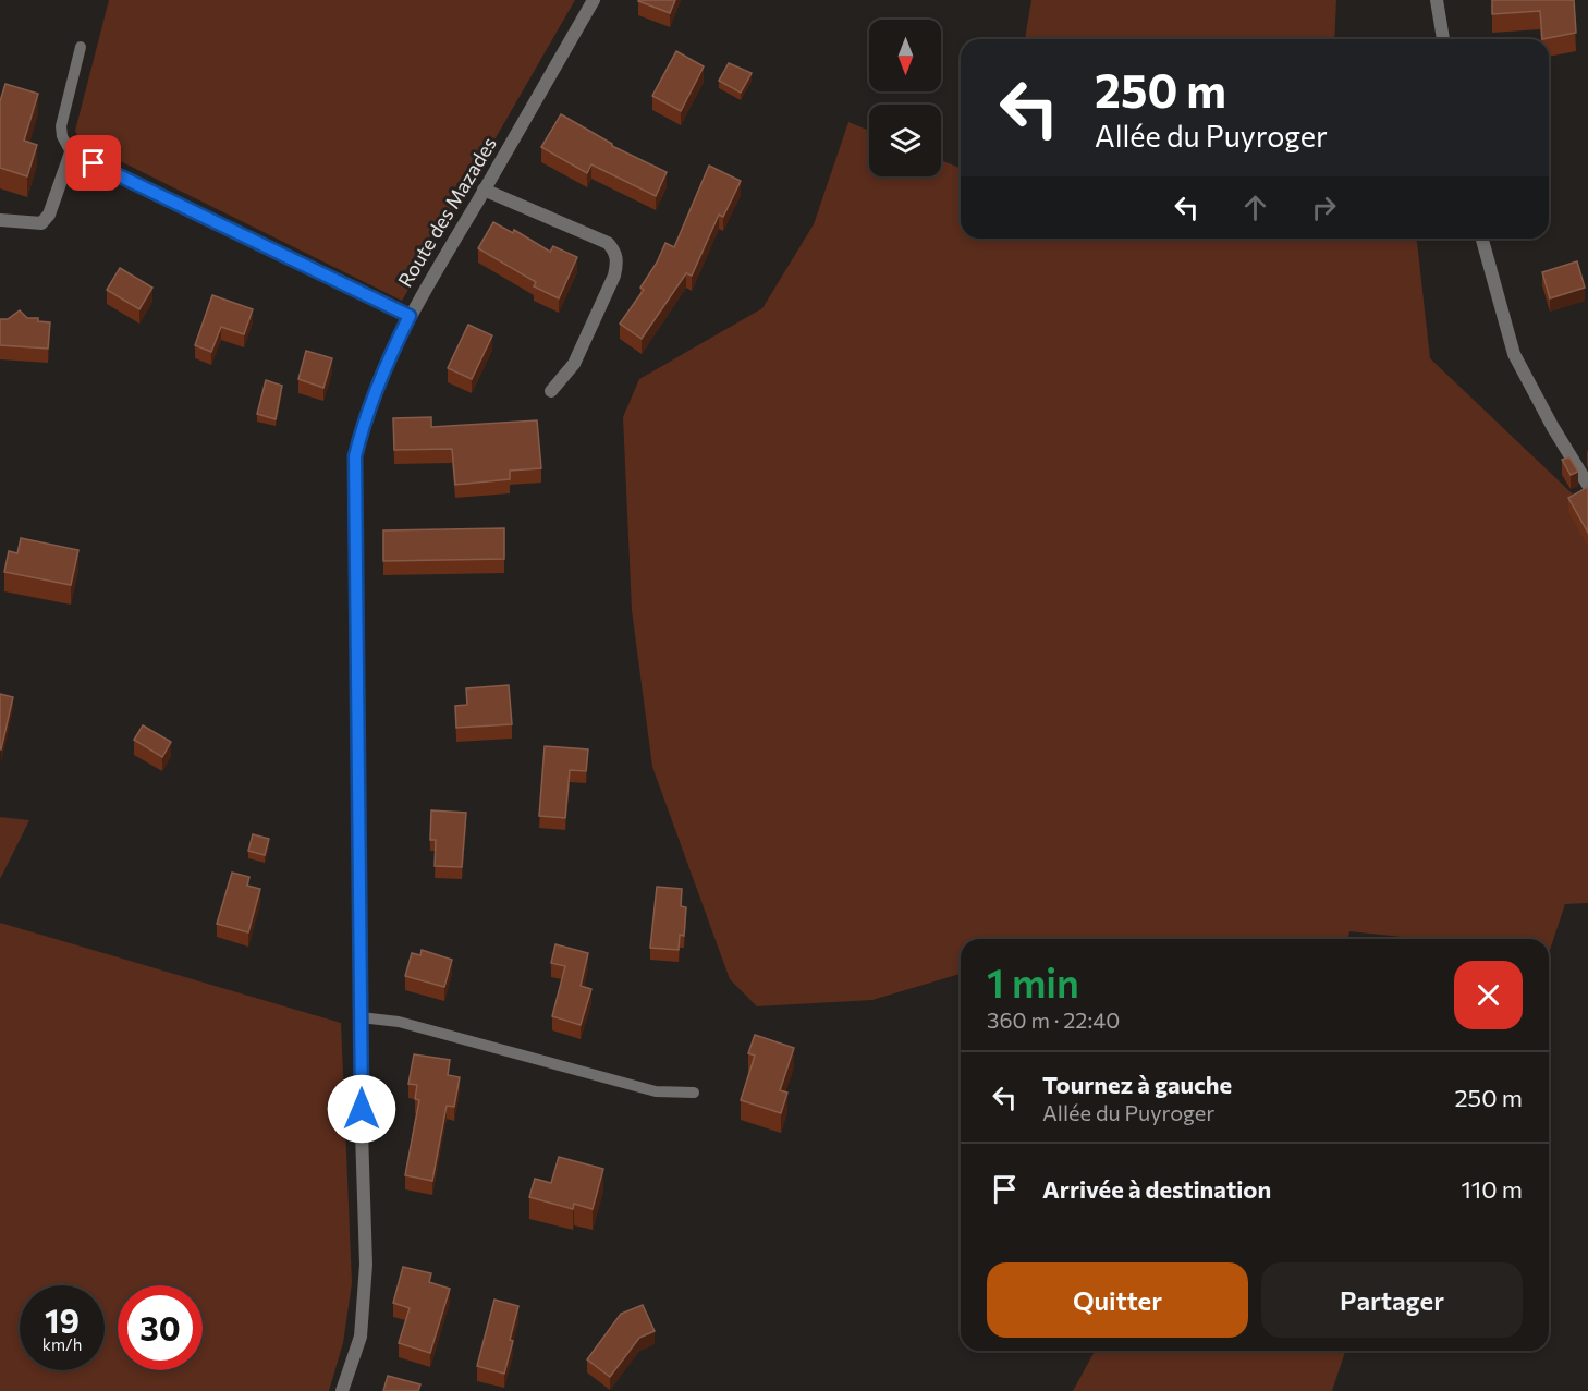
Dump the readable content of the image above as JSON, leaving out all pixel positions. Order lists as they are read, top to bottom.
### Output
{
  "streets": {
    "street": ["Route des Mazades"]
  },
  "north": "bottom",
  "page": {
    "turn": ["250 m", "Allée du Puyroger"],
    "heading": ["1 min", "360 m · 22:40"],
    "list": [
      {
        "name": "Tournez à gauche",
        "note": "Allée du Puyroger",
        "value": "250 m"
      },
      {
        "name": "Arrivée à destination",
        "value": "110 m"
      }
    ],
    "buttons": ["Quitter", "Partager"],
    "speed": "19 km/h",
    "limit": "30"
  }
}
